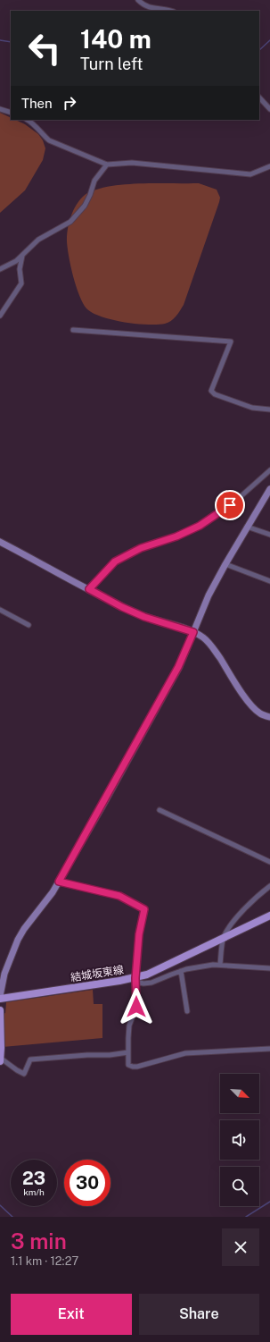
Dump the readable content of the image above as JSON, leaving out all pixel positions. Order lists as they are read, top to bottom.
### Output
{
  "streets": {
    "main road": ["結城坂東線"]
  },
  "north": "bottom right",
  "page": {
    "turn": ["140 m", "Turn left"],
    "then": "Then",
    "speed": "23 km/h",
    "limit": "30",
    "heading": ["3 min", "1.1 km · 12:27"],
    "buttons": ["Exit", "Share"]
  }
}
